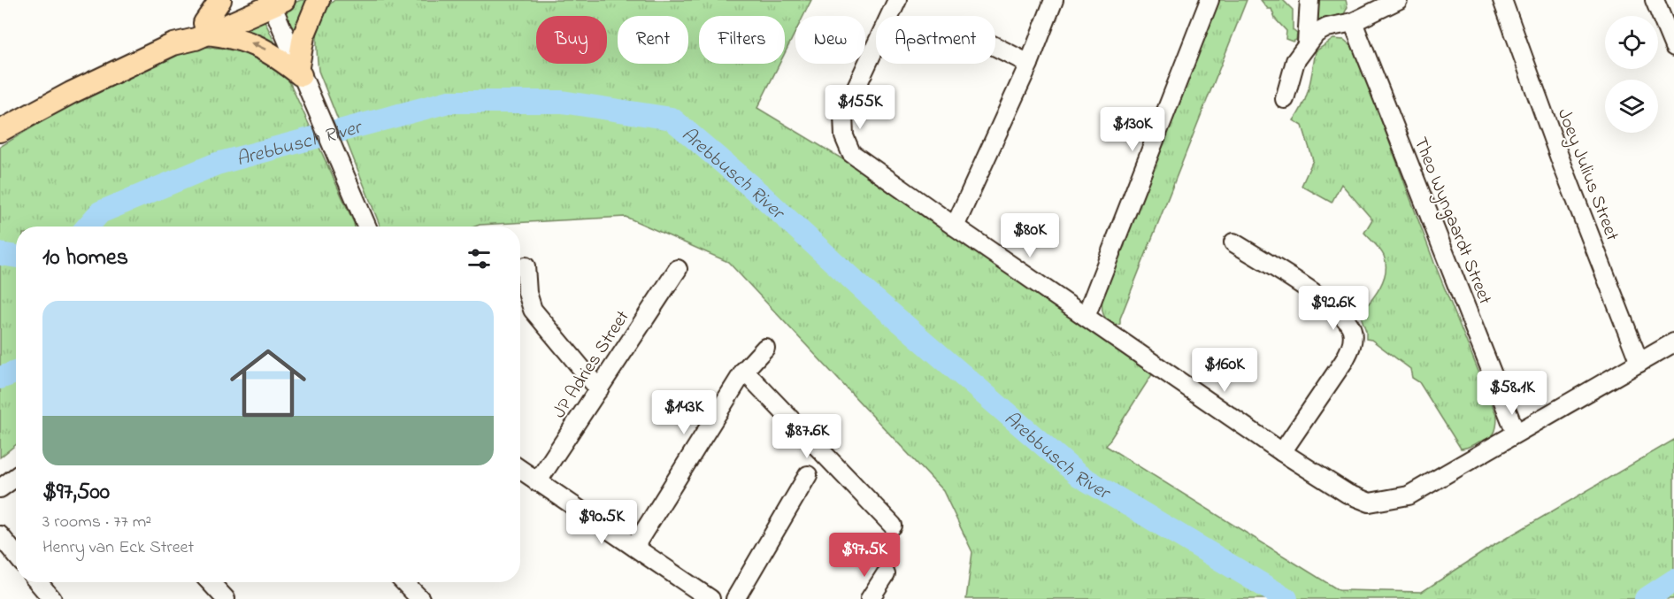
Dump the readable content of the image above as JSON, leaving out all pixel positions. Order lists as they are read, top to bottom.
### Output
{
  "streets": {
    "street": ["Joey Julius Street", "Theo Wyngaardt Street", "JP Adries Street"]
  },
  "water": ["Arebbusch River"],
  "page": {
    "chip": [
      "Buy",
      "Rent",
      "Filters",
      "New",
      "Apartment"
    ],
    "price": [
      "$155K",
      "$130K",
      "$80K",
      "$92.6K",
      "$160K",
      "$58.1K",
      "$143K",
      "$87.6K",
      "$90.5K",
      "$97.5K"
    ],
    "heading": "10 homes",
    "list": [
      {
        "name": "$97,500",
        "note": "3 rooms · 77 m² · Henry van Eck Street"
      }
    ]
  }
}
